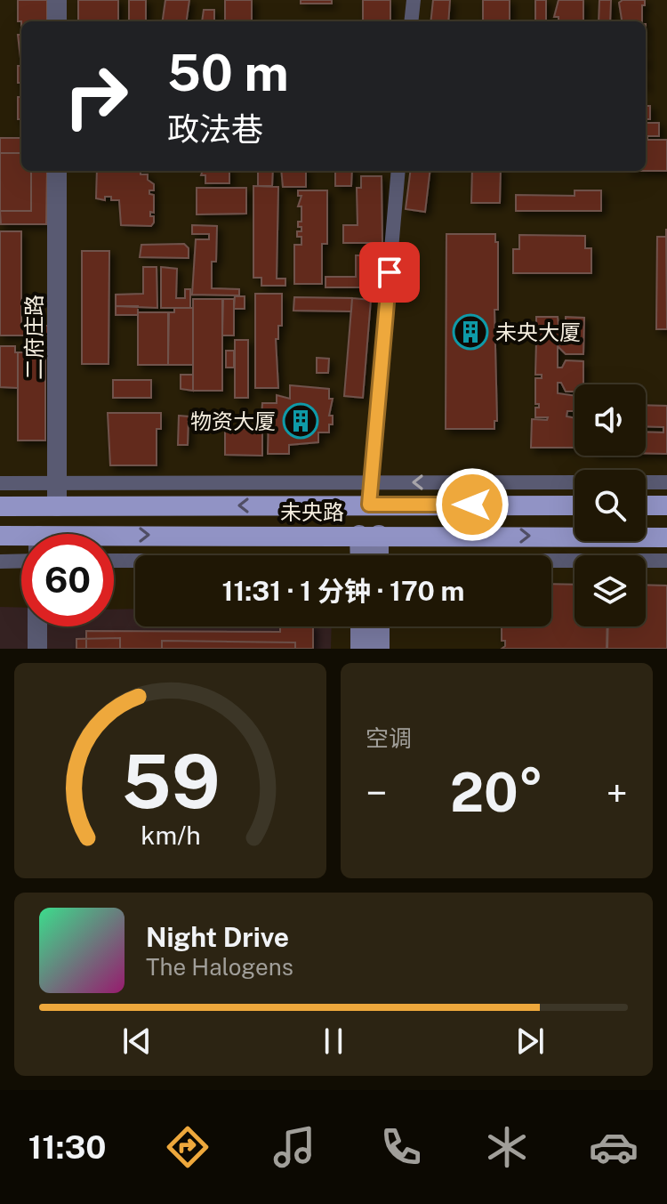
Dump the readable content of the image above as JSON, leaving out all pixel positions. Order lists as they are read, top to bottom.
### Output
{
  "streets": {
    "main road": ["未央路"],
    "street": ["二府庄路"]
  },
  "crossings": [
    ["二府庄路", "未央路"]
  ],
  "places": {
    "building": ["未央大厦", "物资大厦"]
  },
  "page": {
    "turn": ["50 m", "政法巷"],
    "limit": "60",
    "trip": "11:31 · 1 分钟 · 170 m",
    "tile": "空调",
    "heat": ["−", "20°", "+"],
    "song": ["Night Drive", "The Halogens"],
    "tabs": "11:30",
    "gauge": ["59", "km/h"]
  }
}
